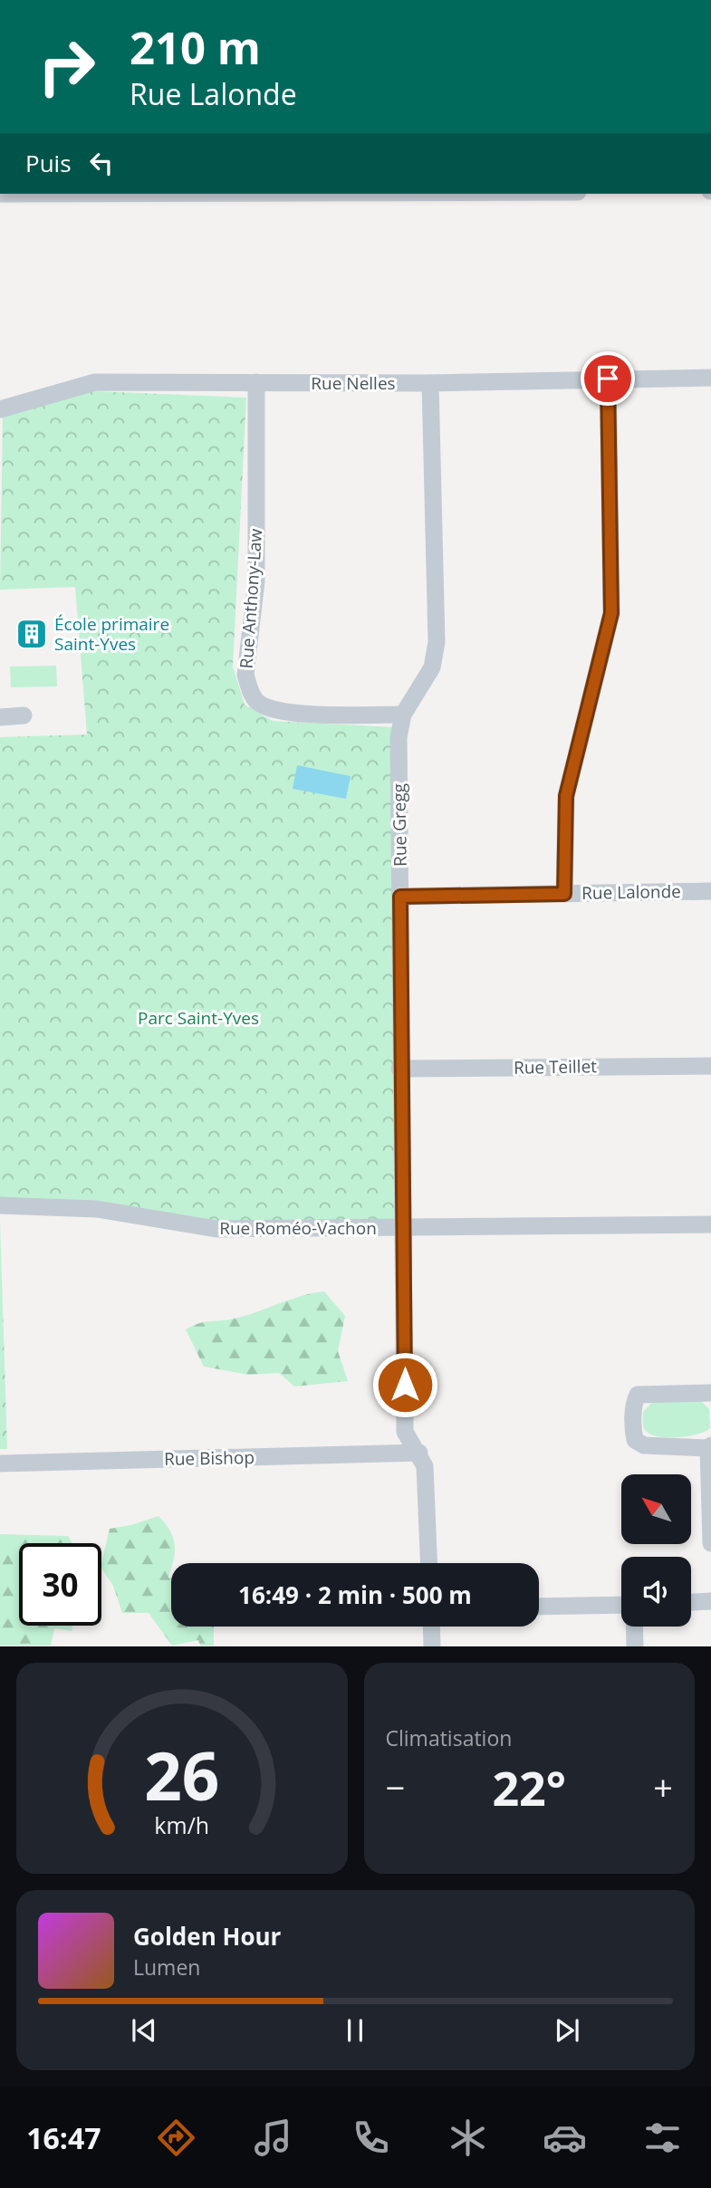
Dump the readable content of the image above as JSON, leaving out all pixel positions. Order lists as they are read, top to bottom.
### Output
{
  "streets": {
    "street": [
      "Rue Nelles",
      "Rue Anthony-Law",
      "Rue Gregg",
      "Rue Lalonde",
      "Rue Teillet",
      "Rue Roméo-Vachon",
      "Rue Bishop"
    ]
  },
  "crossings": [
    ["Rue Nelles", "Rue Anthony-Law"],
    ["Rue Nelles", "Rue Gregg"],
    ["Rue Anthony-Law", "Rue Gregg"],
    ["Rue Gregg", "Rue Lalonde"],
    ["Rue Gregg", "Rue Teillet"],
    ["Rue Gregg", "Rue Roméo-Vachon"],
    ["Rue Gregg", "Rue Bishop"]
  ],
  "parks": ["Parc Saint-Yves"],
  "places": {
    "building": ["École primaire Saint-Yves"]
  },
  "north": "top left",
  "page": {
    "turn": ["210 m", "Rue Lalonde"],
    "then": "Puis",
    "limit": "30",
    "trip": "16:49 · 2 min · 500 m",
    "tile": "Climatisation",
    "heat": ["−", "22°", "+"],
    "song": ["Golden Hour", "Lumen"],
    "tabs": "16:47",
    "gauge": ["26", "km/h"]
  }
}
